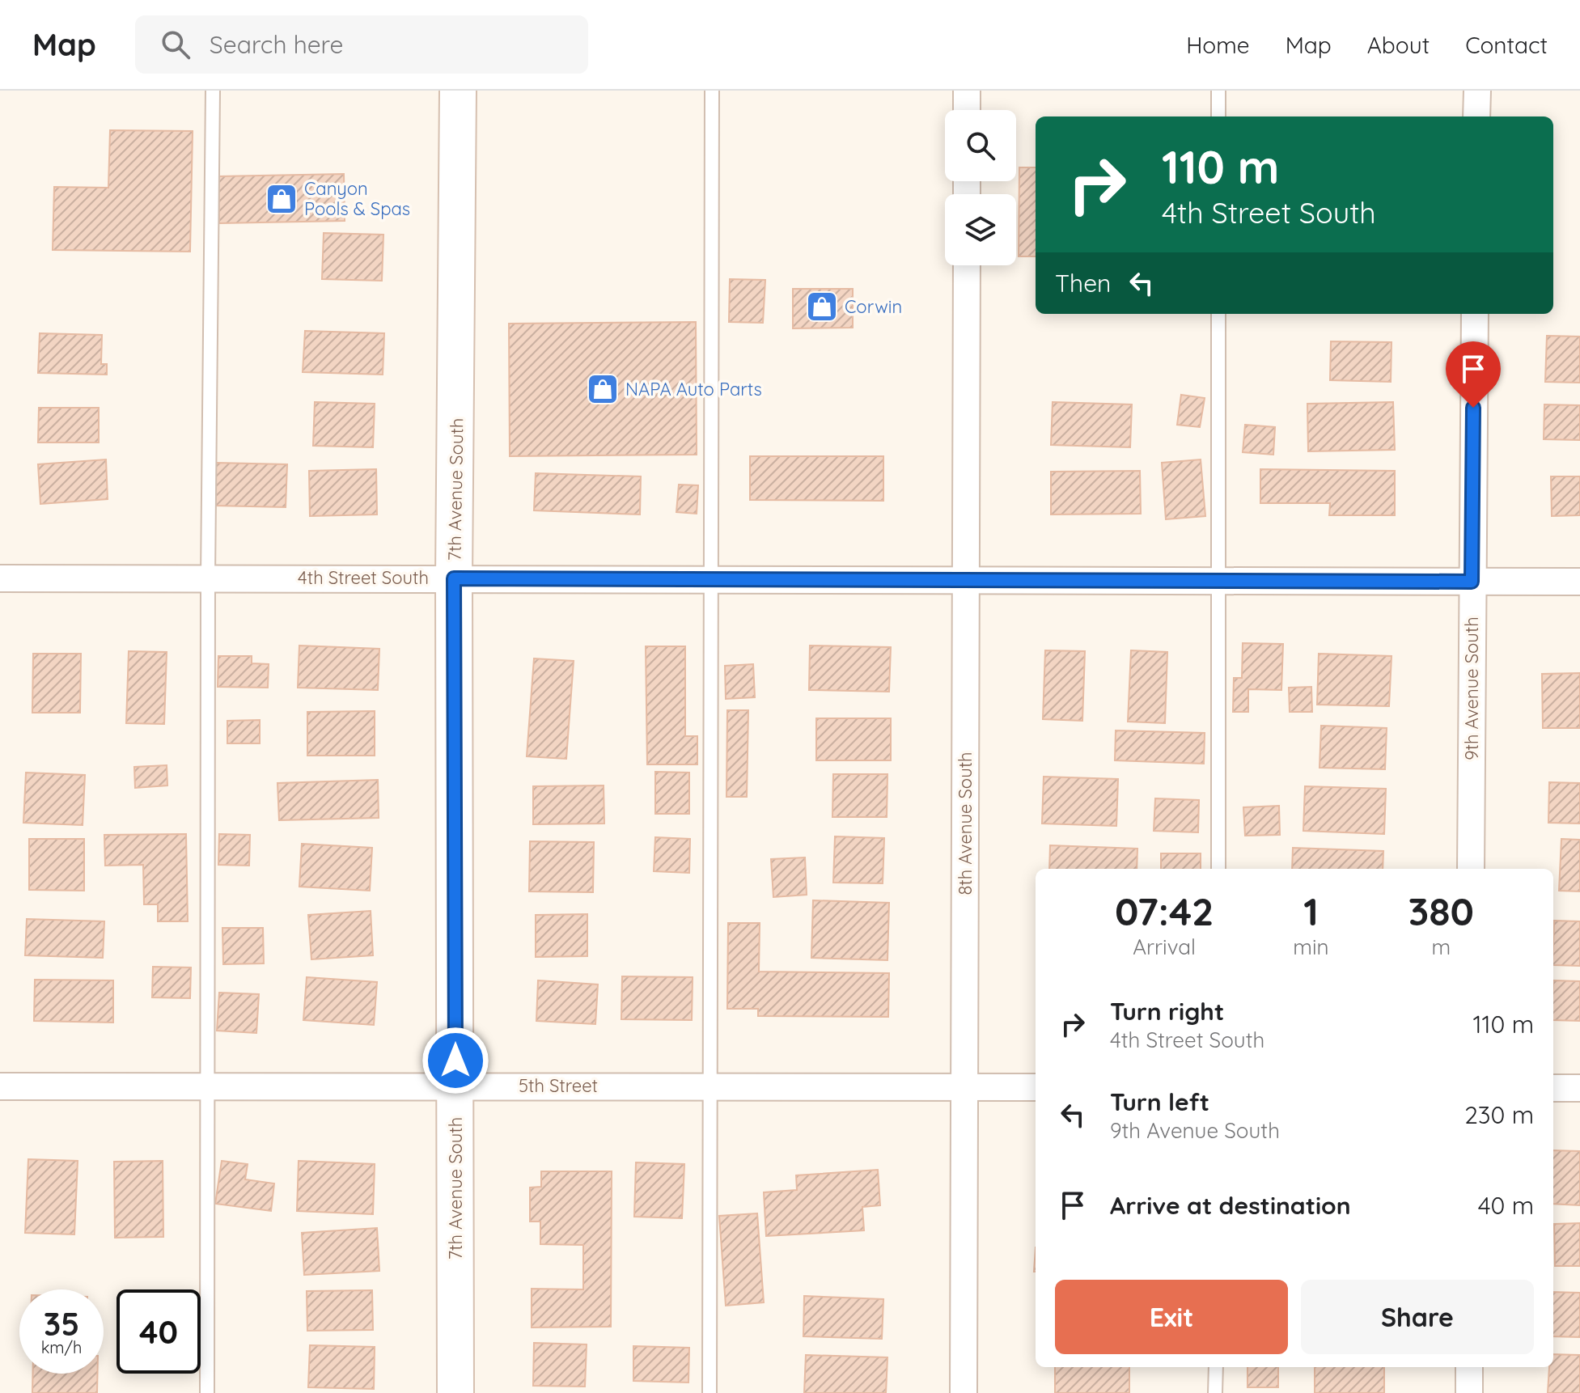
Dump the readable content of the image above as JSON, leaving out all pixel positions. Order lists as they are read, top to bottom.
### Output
{
  "streets": {
    "street": [
      "7th Avenue South",
      "4th Street South",
      "9th Avenue South",
      "8th Avenue South",
      "5th Street"
    ]
  },
  "crossings": [
    ["7th Avenue South", "4th Street South"],
    ["7th Avenue South", "5th Street"],
    ["4th Street South", "9th Avenue South"],
    ["4th Street South", "8th Avenue South"],
    ["8th Avenue South", "5th Street"]
  ],
  "places": {
    "shop": ["Canyon Pools & Spas", "Corwin", "NAPA Auto Parts"]
  },
  "page": {
    "header": "Map",
    "search": "Search here",
    "nav": [
      "Home",
      "Map",
      "About",
      "Contact"
    ],
    "turn": ["110 m", "4th Street South"],
    "then": "Then",
    "eta": [
      "07:42",
      "Arrival",
      "1",
      "min",
      "380",
      "m"
    ],
    "list": [
      {
        "name": "Turn right",
        "note": "4th Street South",
        "value": "110 m"
      },
      {
        "name": "Turn left",
        "note": "9th Avenue South",
        "value": "230 m"
      },
      {
        "name": "Arrive at destination",
        "value": "40 m"
      }
    ],
    "buttons": ["Exit", "Share"],
    "speed": "35 km/h",
    "limit": "40"
  }
}
